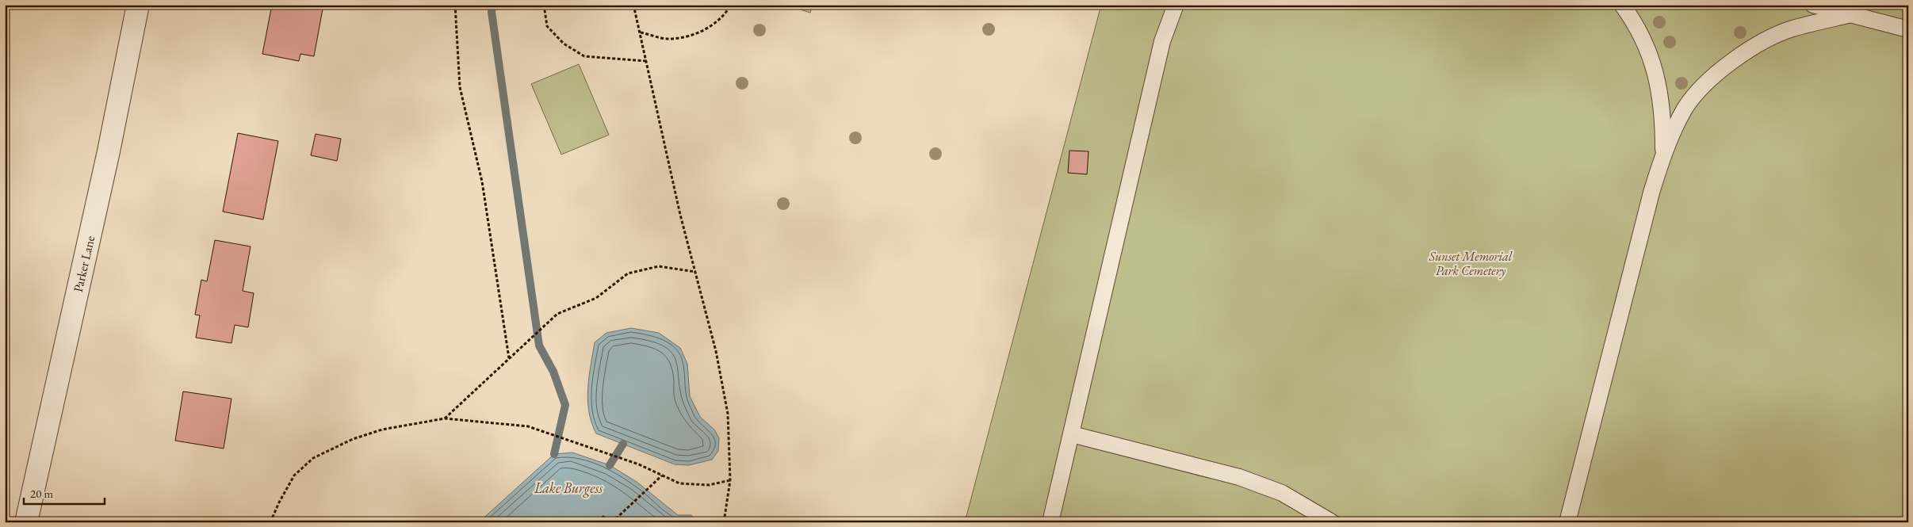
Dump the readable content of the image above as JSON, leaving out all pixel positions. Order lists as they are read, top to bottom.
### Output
{
  "streets": {
    "street": ["Parker Lane"]
  },
  "water": ["Lake Burgess"],
  "parks": ["Sunset Memorial Park Cemetery"],
  "scale_bar": "20 m"
}
